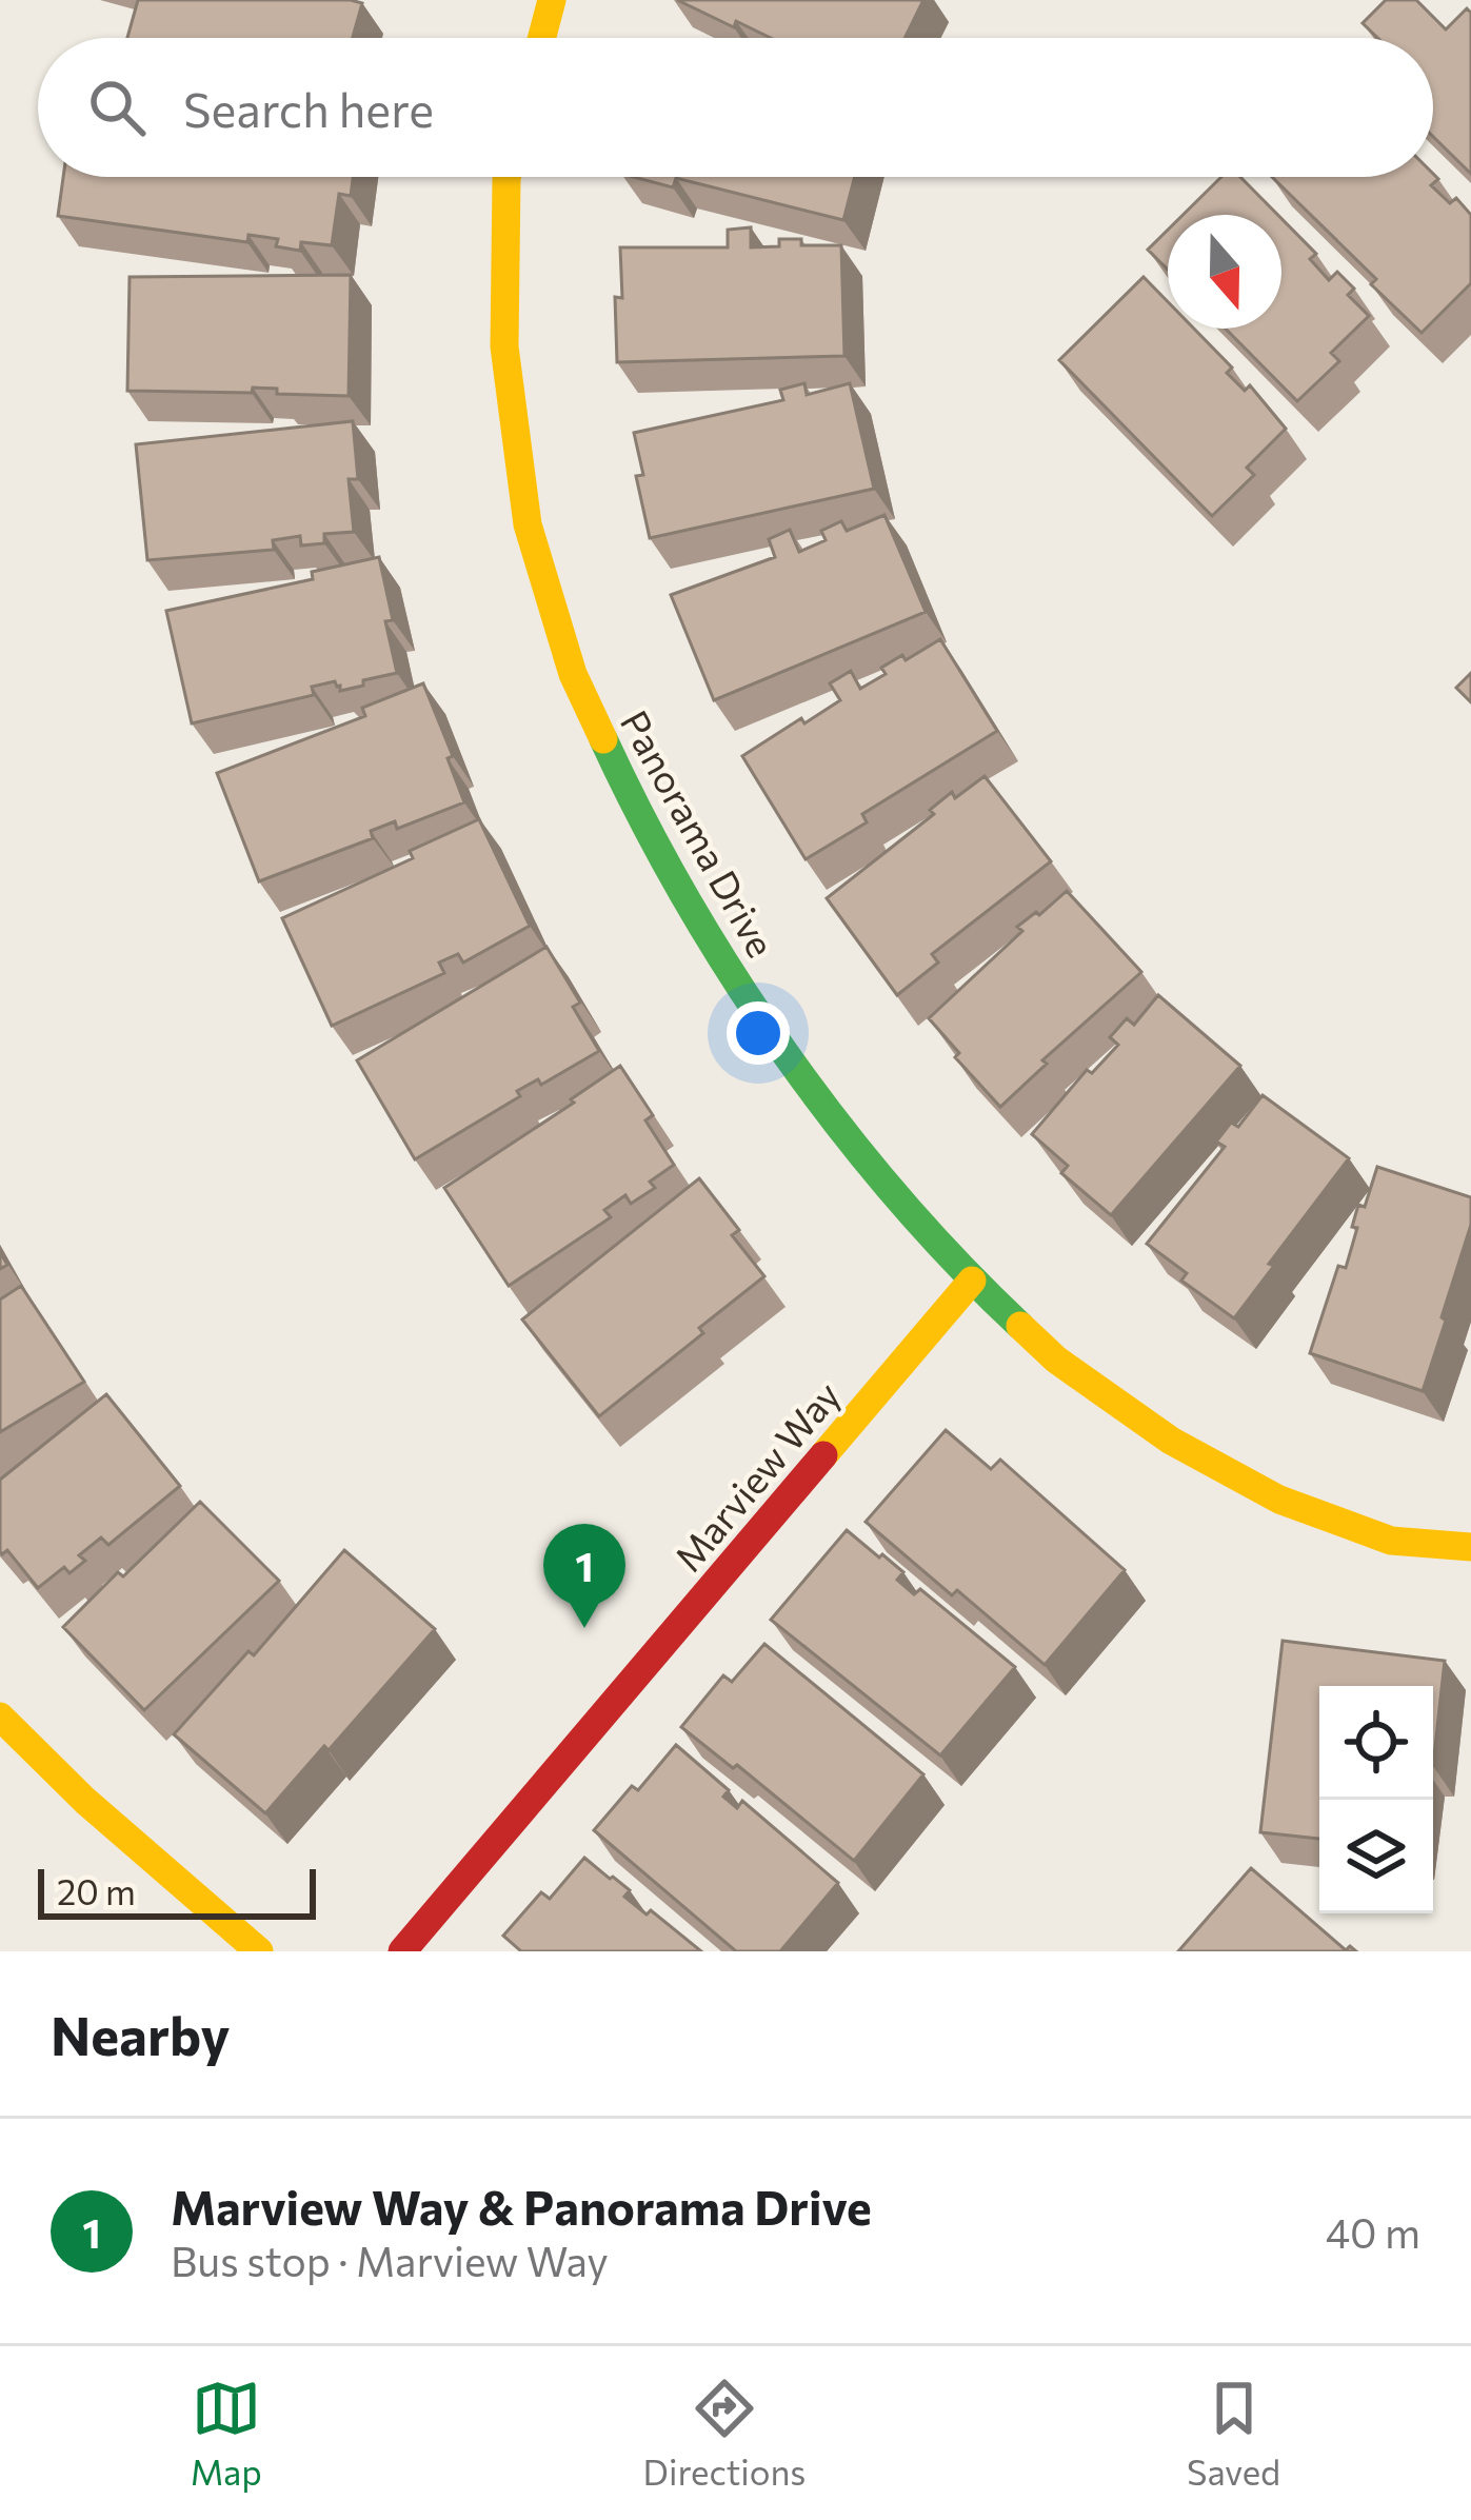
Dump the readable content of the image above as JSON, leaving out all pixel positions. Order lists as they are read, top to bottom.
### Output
{
  "streets": {
    "street": ["Panorama Drive", "Marview Way"]
  },
  "crossings": [
    ["Panorama Drive", "Marview Way"]
  ],
  "scale_bar": "20 m",
  "north": "bottom",
  "page": {
    "search": "Search here",
    "pins": "1",
    "scale": "20 m",
    "heading": "Nearby",
    "list": [
      {
        "mark": "1",
        "name": "Marview Way & Panorama Drive",
        "note": "Bus stop · Marview Way",
        "value": "40 m"
      }
    ],
    "nav": ["Map", "Directions", "Saved"]
  }
}
